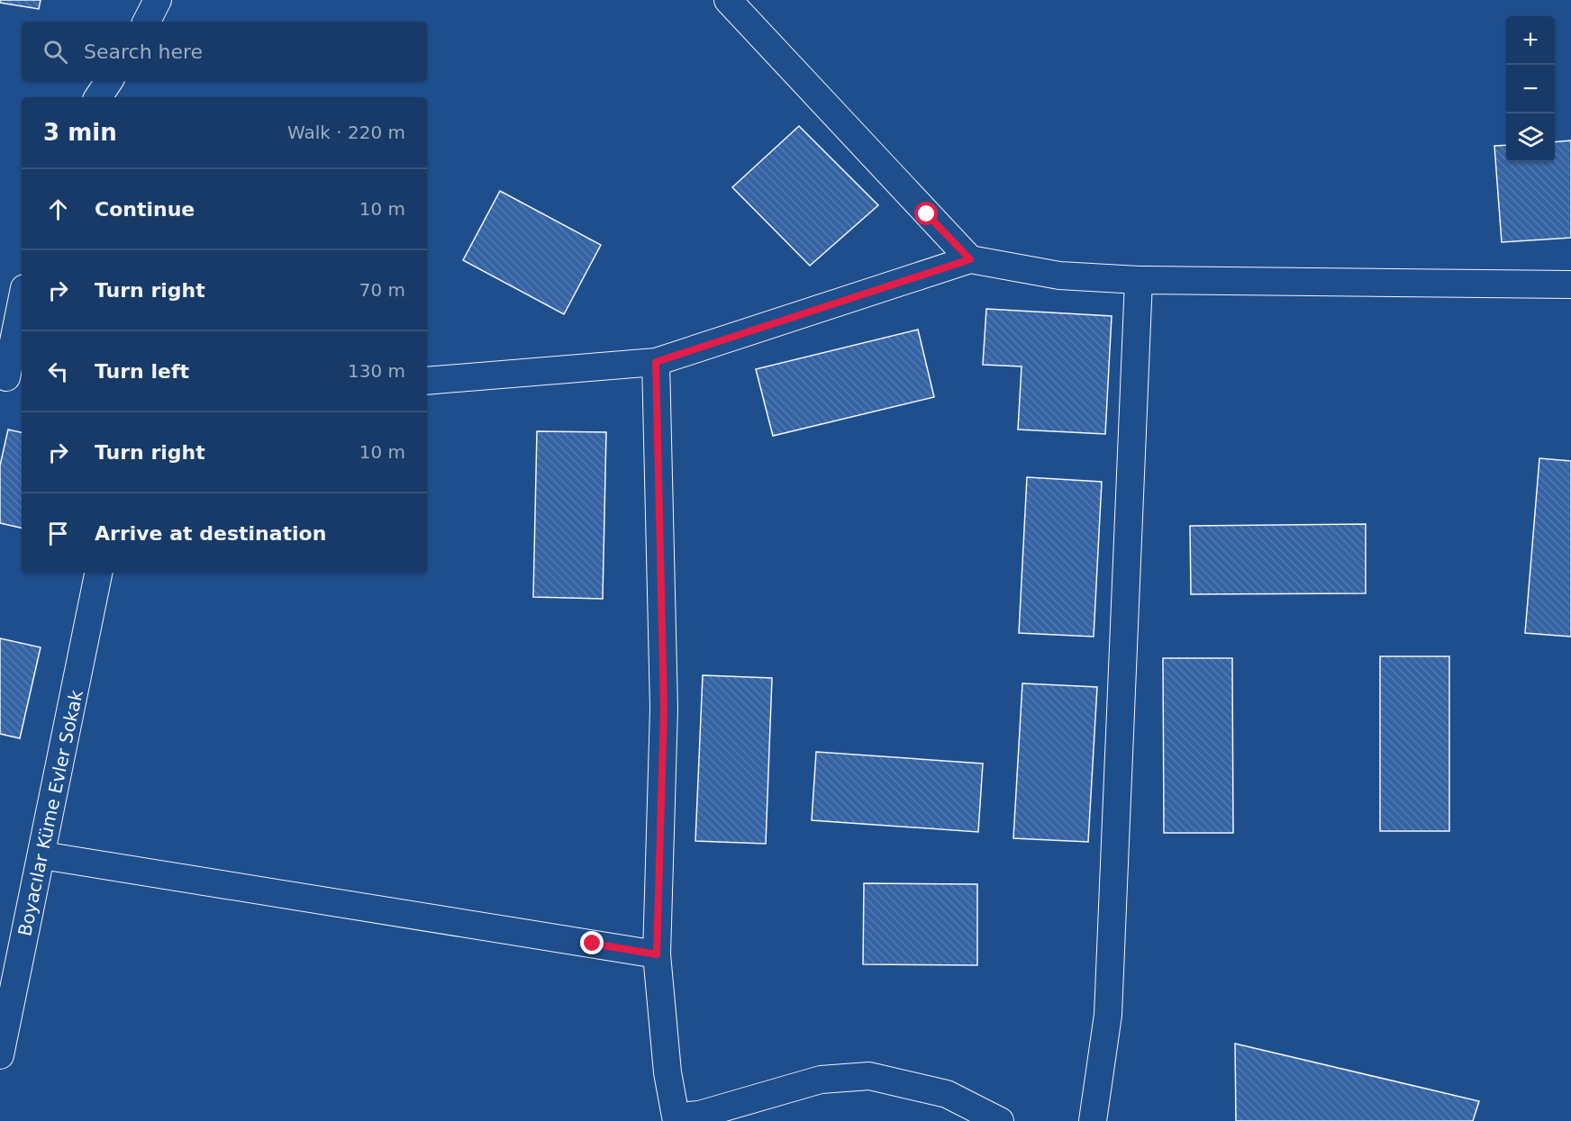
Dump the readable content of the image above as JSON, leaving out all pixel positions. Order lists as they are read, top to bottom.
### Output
{
  "streets": {
    "street": ["Boyacılar Küme Evler Sokak"]
  },
  "page": {
    "map_buttons": ["+", "−"],
    "search": "Search here",
    "heading": ["3 min", "Walk · 220 m"],
    "list": [
      ["Continue", "10 m"],
      ["Turn right", "70 m"],
      ["Turn left", "130 m"],
      ["Turn right", "10 m"],
      "Arrive at destination"
    ]
  }
}
